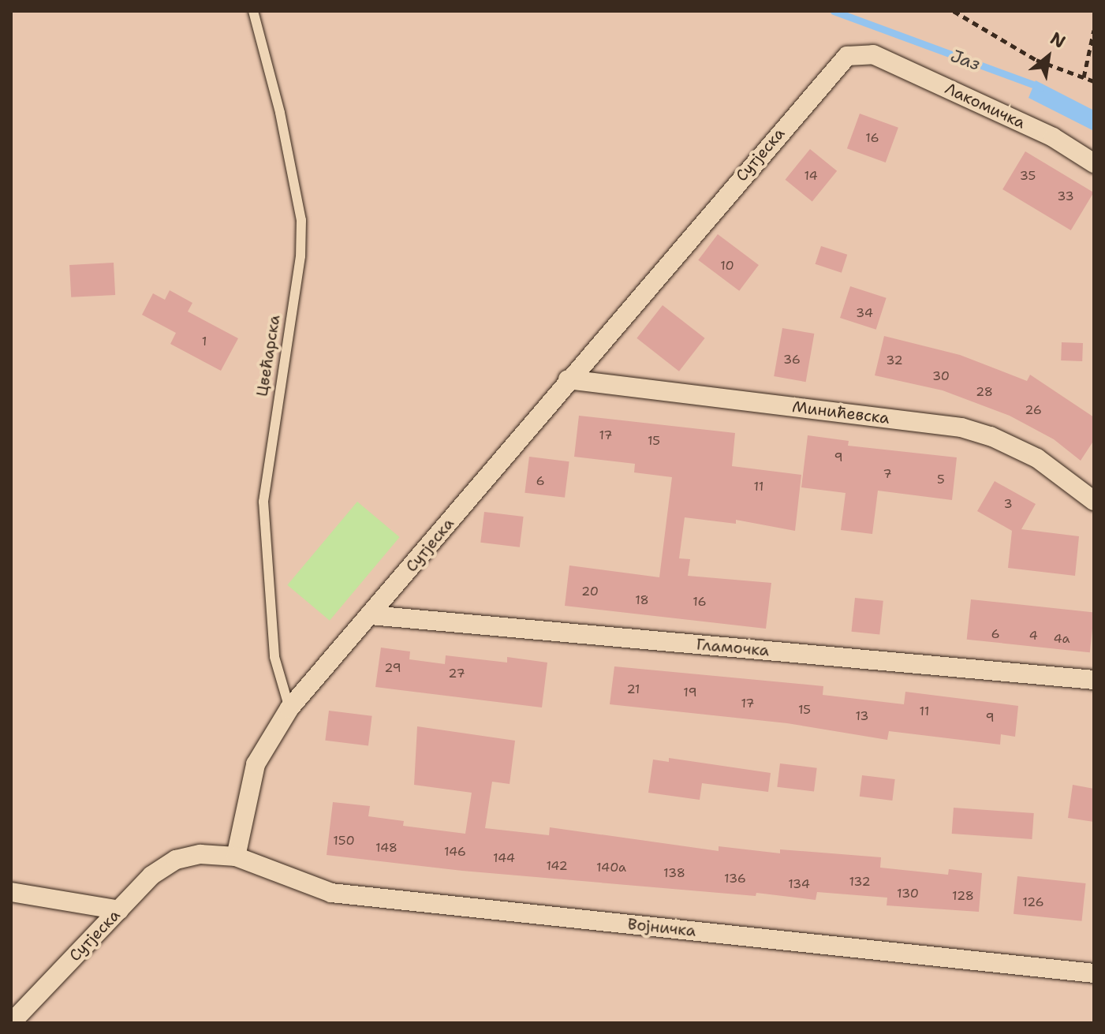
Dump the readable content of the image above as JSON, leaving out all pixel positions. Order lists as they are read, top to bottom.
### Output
{
  "streets": {
    "street": [
      "Лакомичка",
      "Сутјеска",
      "Минићевска",
      "Гламочка",
      "Војничка"
    ],
    "lane": ["Цвећарска"]
  },
  "crossings": [
    ["Лакомичка", "Сутјеска"],
    ["Сутјеска", "Цвећарска"],
    ["Сутјеска", "Минићевска"],
    ["Сутјеска", "Гламочка"],
    ["Сутјеска", "Војничка"]
  ],
  "water": ["Јаз"],
  "house_numbers": [
    "16",
    "14",
    "35",
    "33",
    "10",
    "34",
    "1",
    "36",
    "32",
    "30",
    "28",
    "26",
    "17",
    "15",
    "9",
    "7",
    "5",
    "6",
    "11",
    "3",
    "20",
    "18",
    "16",
    "6",
    "4",
    "4a",
    "29",
    "27",
    "21",
    "19",
    "17",
    "15",
    "11",
    "13",
    "9",
    "150",
    "148",
    "146",
    "144",
    "142",
    "140a",
    "138",
    "136",
    "132",
    "134",
    "130",
    "128",
    "126"
  ],
  "north": "top right"
}
